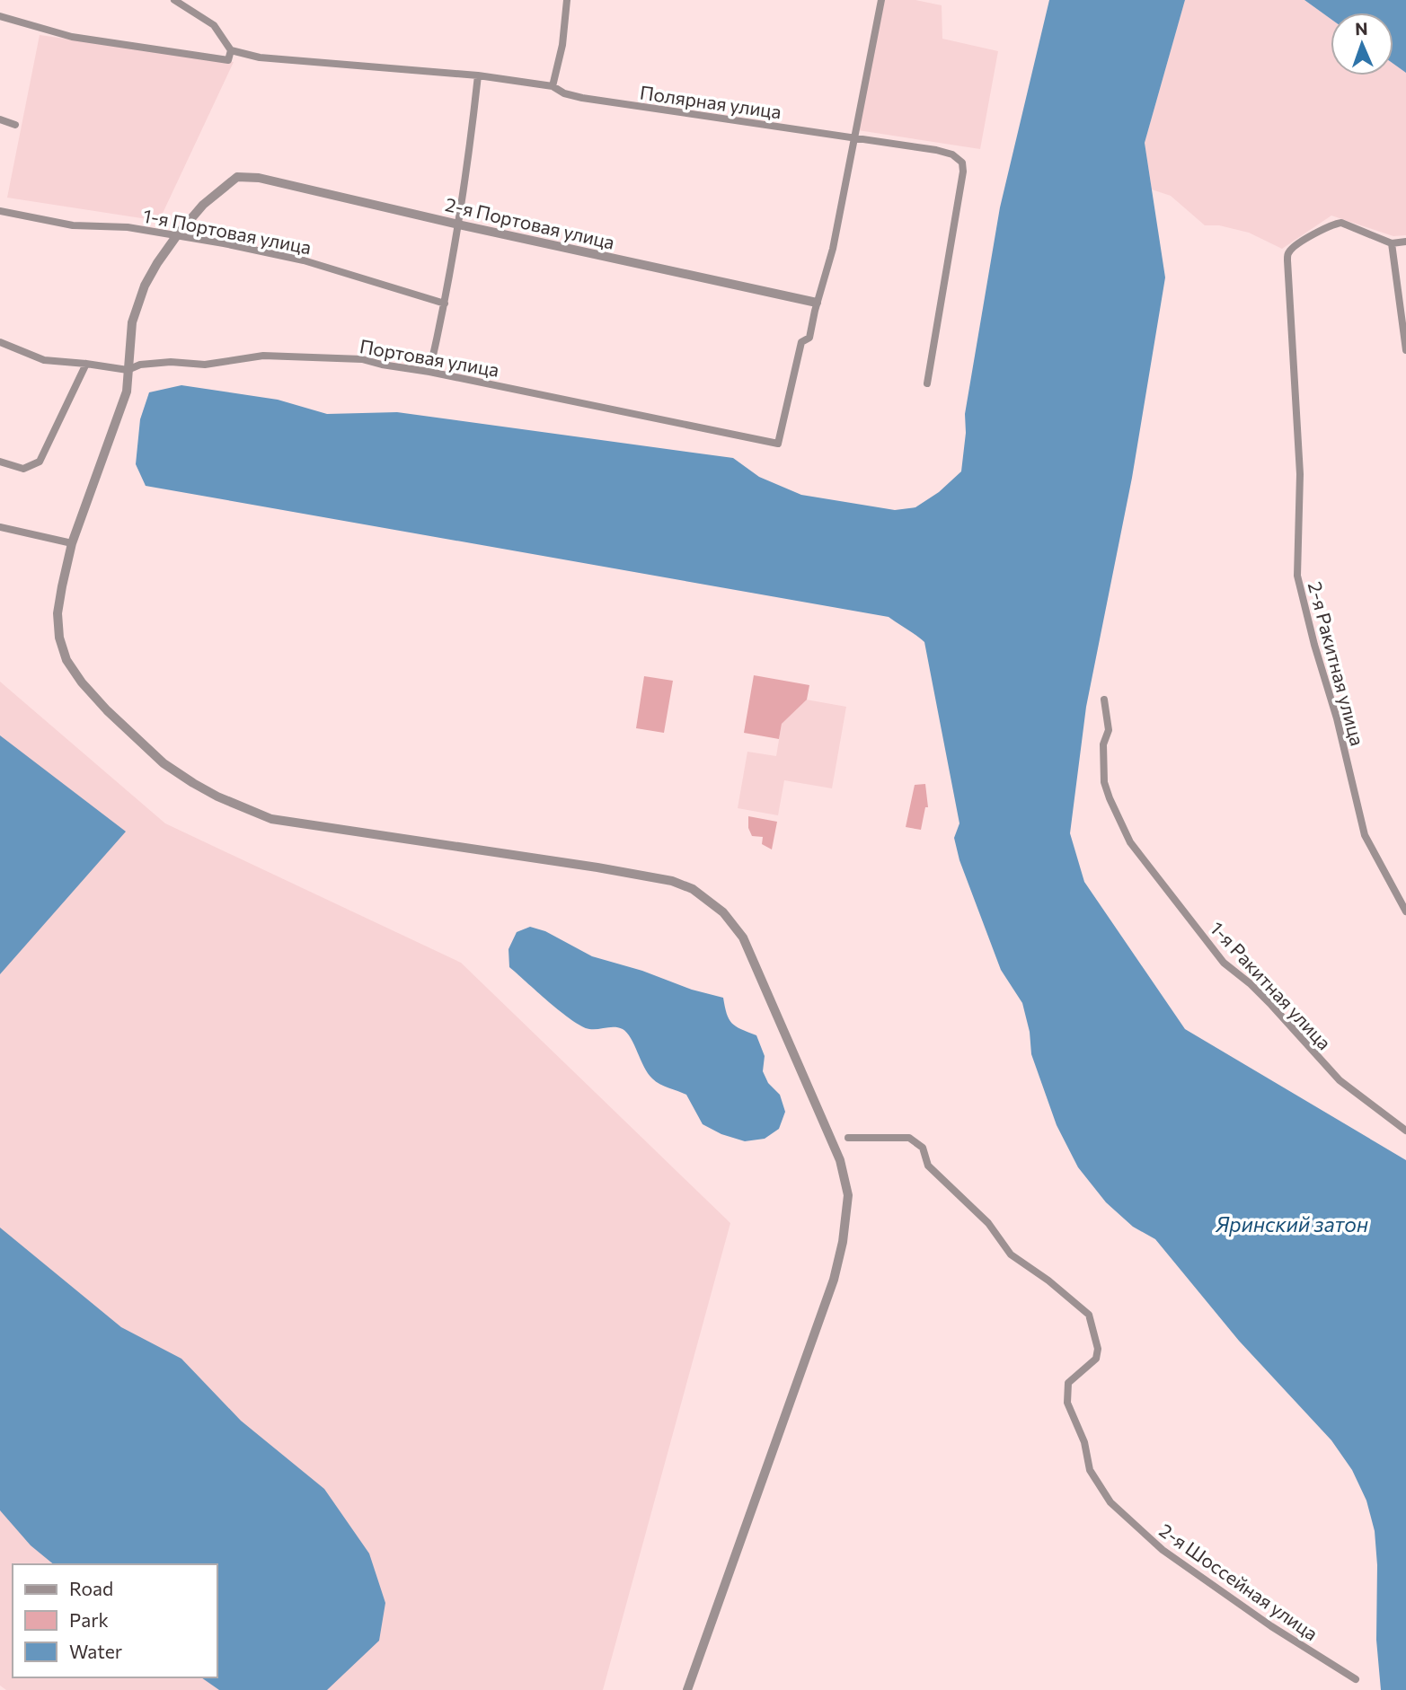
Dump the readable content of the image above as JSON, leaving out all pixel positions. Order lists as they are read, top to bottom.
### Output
{
  "streets": {
    "street": [
      "Полярная улица",
      "2-я Портовая улица",
      "1-я Портовая улица",
      "Портовая улица",
      "2-я Ракитная улица",
      "1-я Ракитная улица",
      "2-я Шоссейная улица"
    ]
  },
  "crossings": [
    ["2-я Портовая улица", "1-я Портовая улица"],
    ["2-я Портовая улица", "Портовая улица"]
  ],
  "water": ["Яринский затон"],
  "legend": ["Road", "Park", "Water"],
  "north": "top"
}
